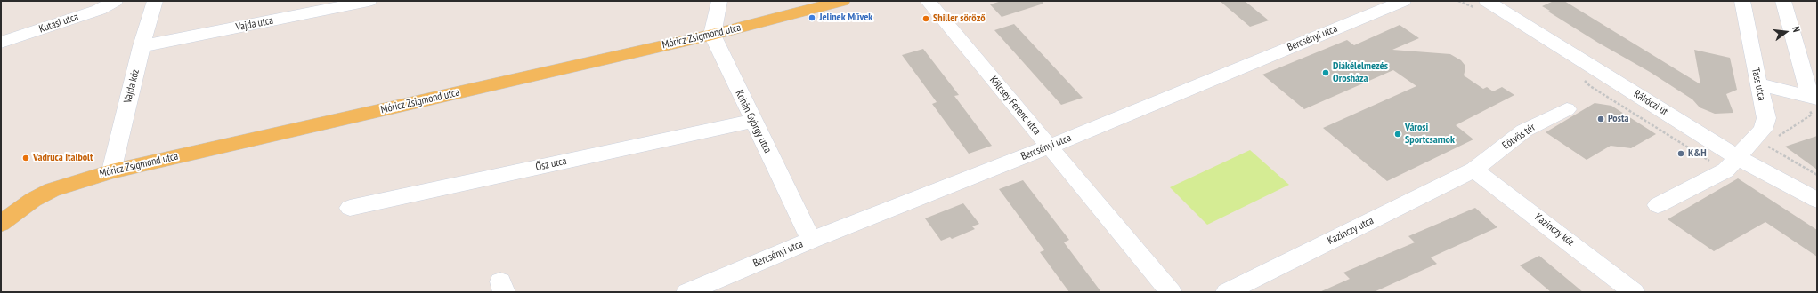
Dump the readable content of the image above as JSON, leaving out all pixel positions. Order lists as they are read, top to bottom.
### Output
{
  "streets": {
    "main road": ["Móricz Zsigmond utca"],
    "street": [
      "Kutasi utca",
      "Vajda utca",
      "Bercsényi utca",
      "Tass utca",
      "Vajda köz",
      "Rákóczi út",
      "Kölcsey Ferenc utca",
      "Kohán György utca",
      "Eötvös tér",
      "Ősz utca",
      "Kazinczy köz",
      "Kazinczy utca"
    ]
  },
  "crossings": [
    ["Vajda utca", "Vajda köz"],
    ["Móricz Zsigmond utca", "Vajda köz"],
    ["Móricz Zsigmond utca", "Kohán György utca"],
    ["Bercsényi utca", "Kölcsey Ferenc utca"],
    ["Bercsényi utca", "Kohán György utca"],
    ["Tass utca", "Rákóczi út"],
    ["Kohán György utca", "Ősz utca"],
    ["Eötvös tér", "Kazinczy köz"],
    ["Eötvös tér", "Kazinczy utca"],
    ["Kazinczy köz", "Kazinczy utca"]
  ],
  "places": [
    "Jelinek Művek",
    "Shiller söröző",
    "Diákélelmezés Orosháza",
    "Posta",
    "Városi Sportcsarnok",
    "K&H",
    "Vadruca Italbolt"
  ],
  "north": "right"
}
